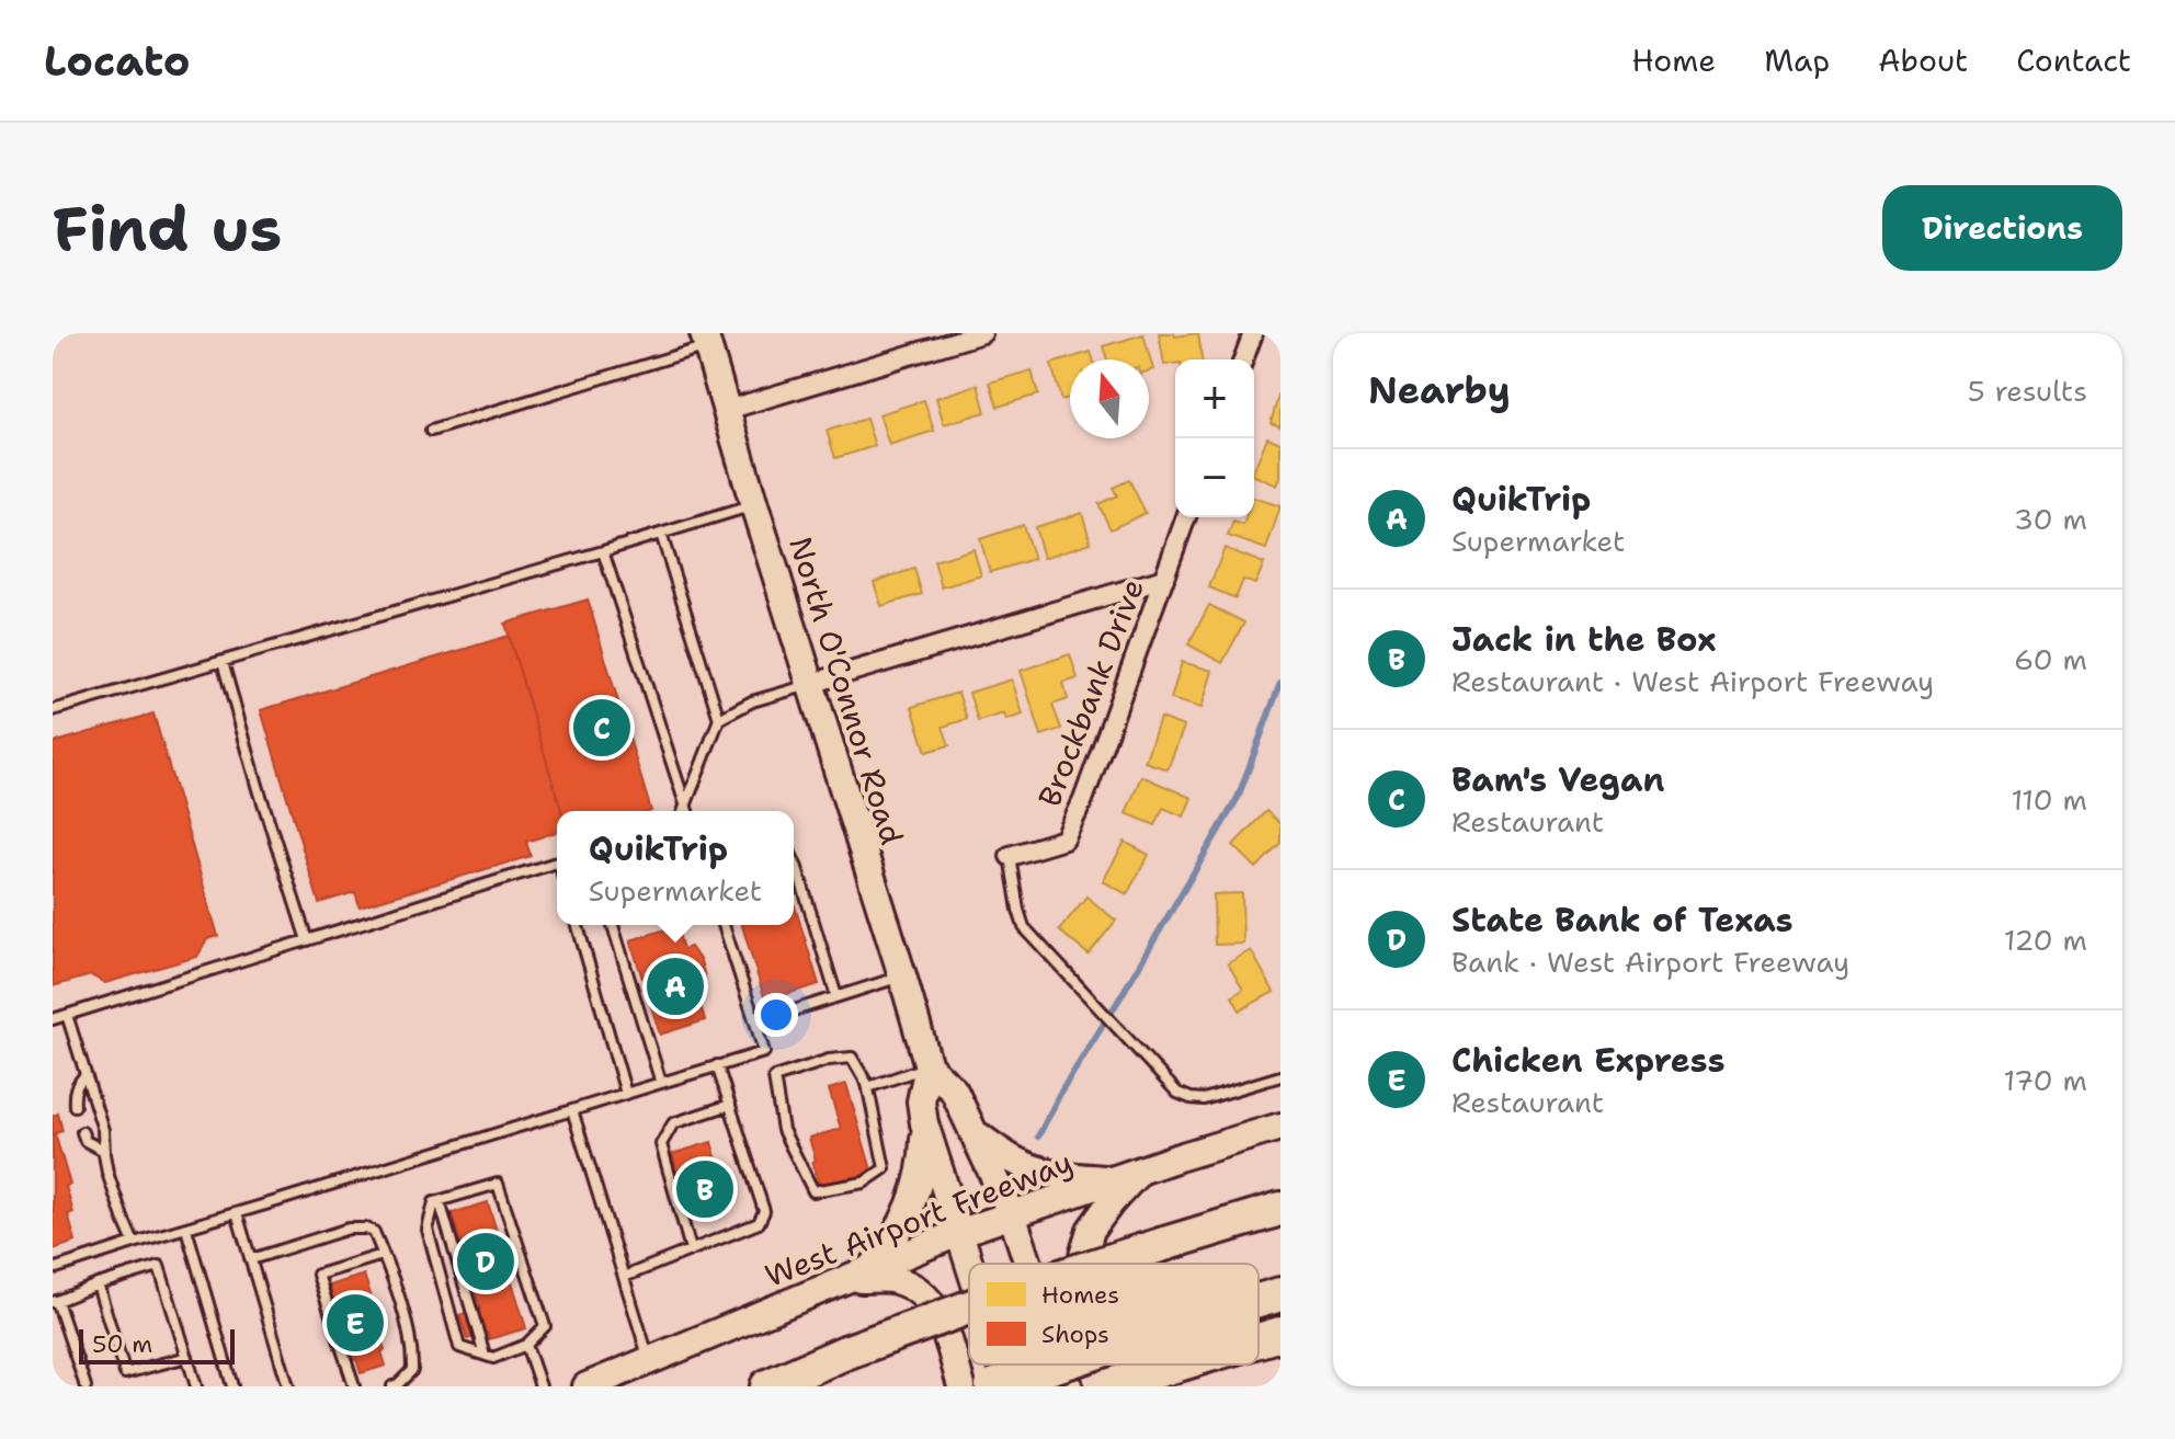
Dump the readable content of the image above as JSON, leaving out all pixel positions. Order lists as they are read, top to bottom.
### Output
{
  "streets": {
    "main road": ["North O'Connor Road", "West Airport Freeway"],
    "street": ["Brockbank Drive"]
  },
  "crossings": [
    ["North O'Connor Road", "West Airport Freeway"]
  ],
  "legend": ["Homes", "Shops"],
  "scale_bar": "50 m",
  "north": "top",
  "page": {
    "header": "Locato",
    "nav": [
      "Home",
      "Map",
      "About",
      "Contact"
    ],
    "buttons": "Directions",
    "title": "Find us",
    "heading": ["Nearby", "5 results"],
    "map_buttons": ["+", "−"],
    "list": [
      {
        "mark": "A",
        "name": "QuikTrip",
        "note": "Supermarket",
        "value": "30 m"
      },
      {
        "mark": "B",
        "name": "Jack in the Box",
        "note": "Restaurant · West Airport Freeway",
        "value": "60 m"
      },
      {
        "mark": "C",
        "name": "Bam's Vegan",
        "note": "Restaurant",
        "value": "110 m"
      },
      {
        "mark": "D",
        "name": "State Bank of Texas",
        "note": "Bank · West Airport Freeway",
        "value": "120 m"
      },
      {
        "mark": "E",
        "name": "Chicken Express",
        "note": "Restaurant",
        "value": "170 m"
      }
    ],
    "pins": [
      "C",
      "A",
      "B",
      "D",
      "E"
    ],
    "popup": ["QuikTrip", "Supermarket"],
    "scale": "50 m"
  }
}
